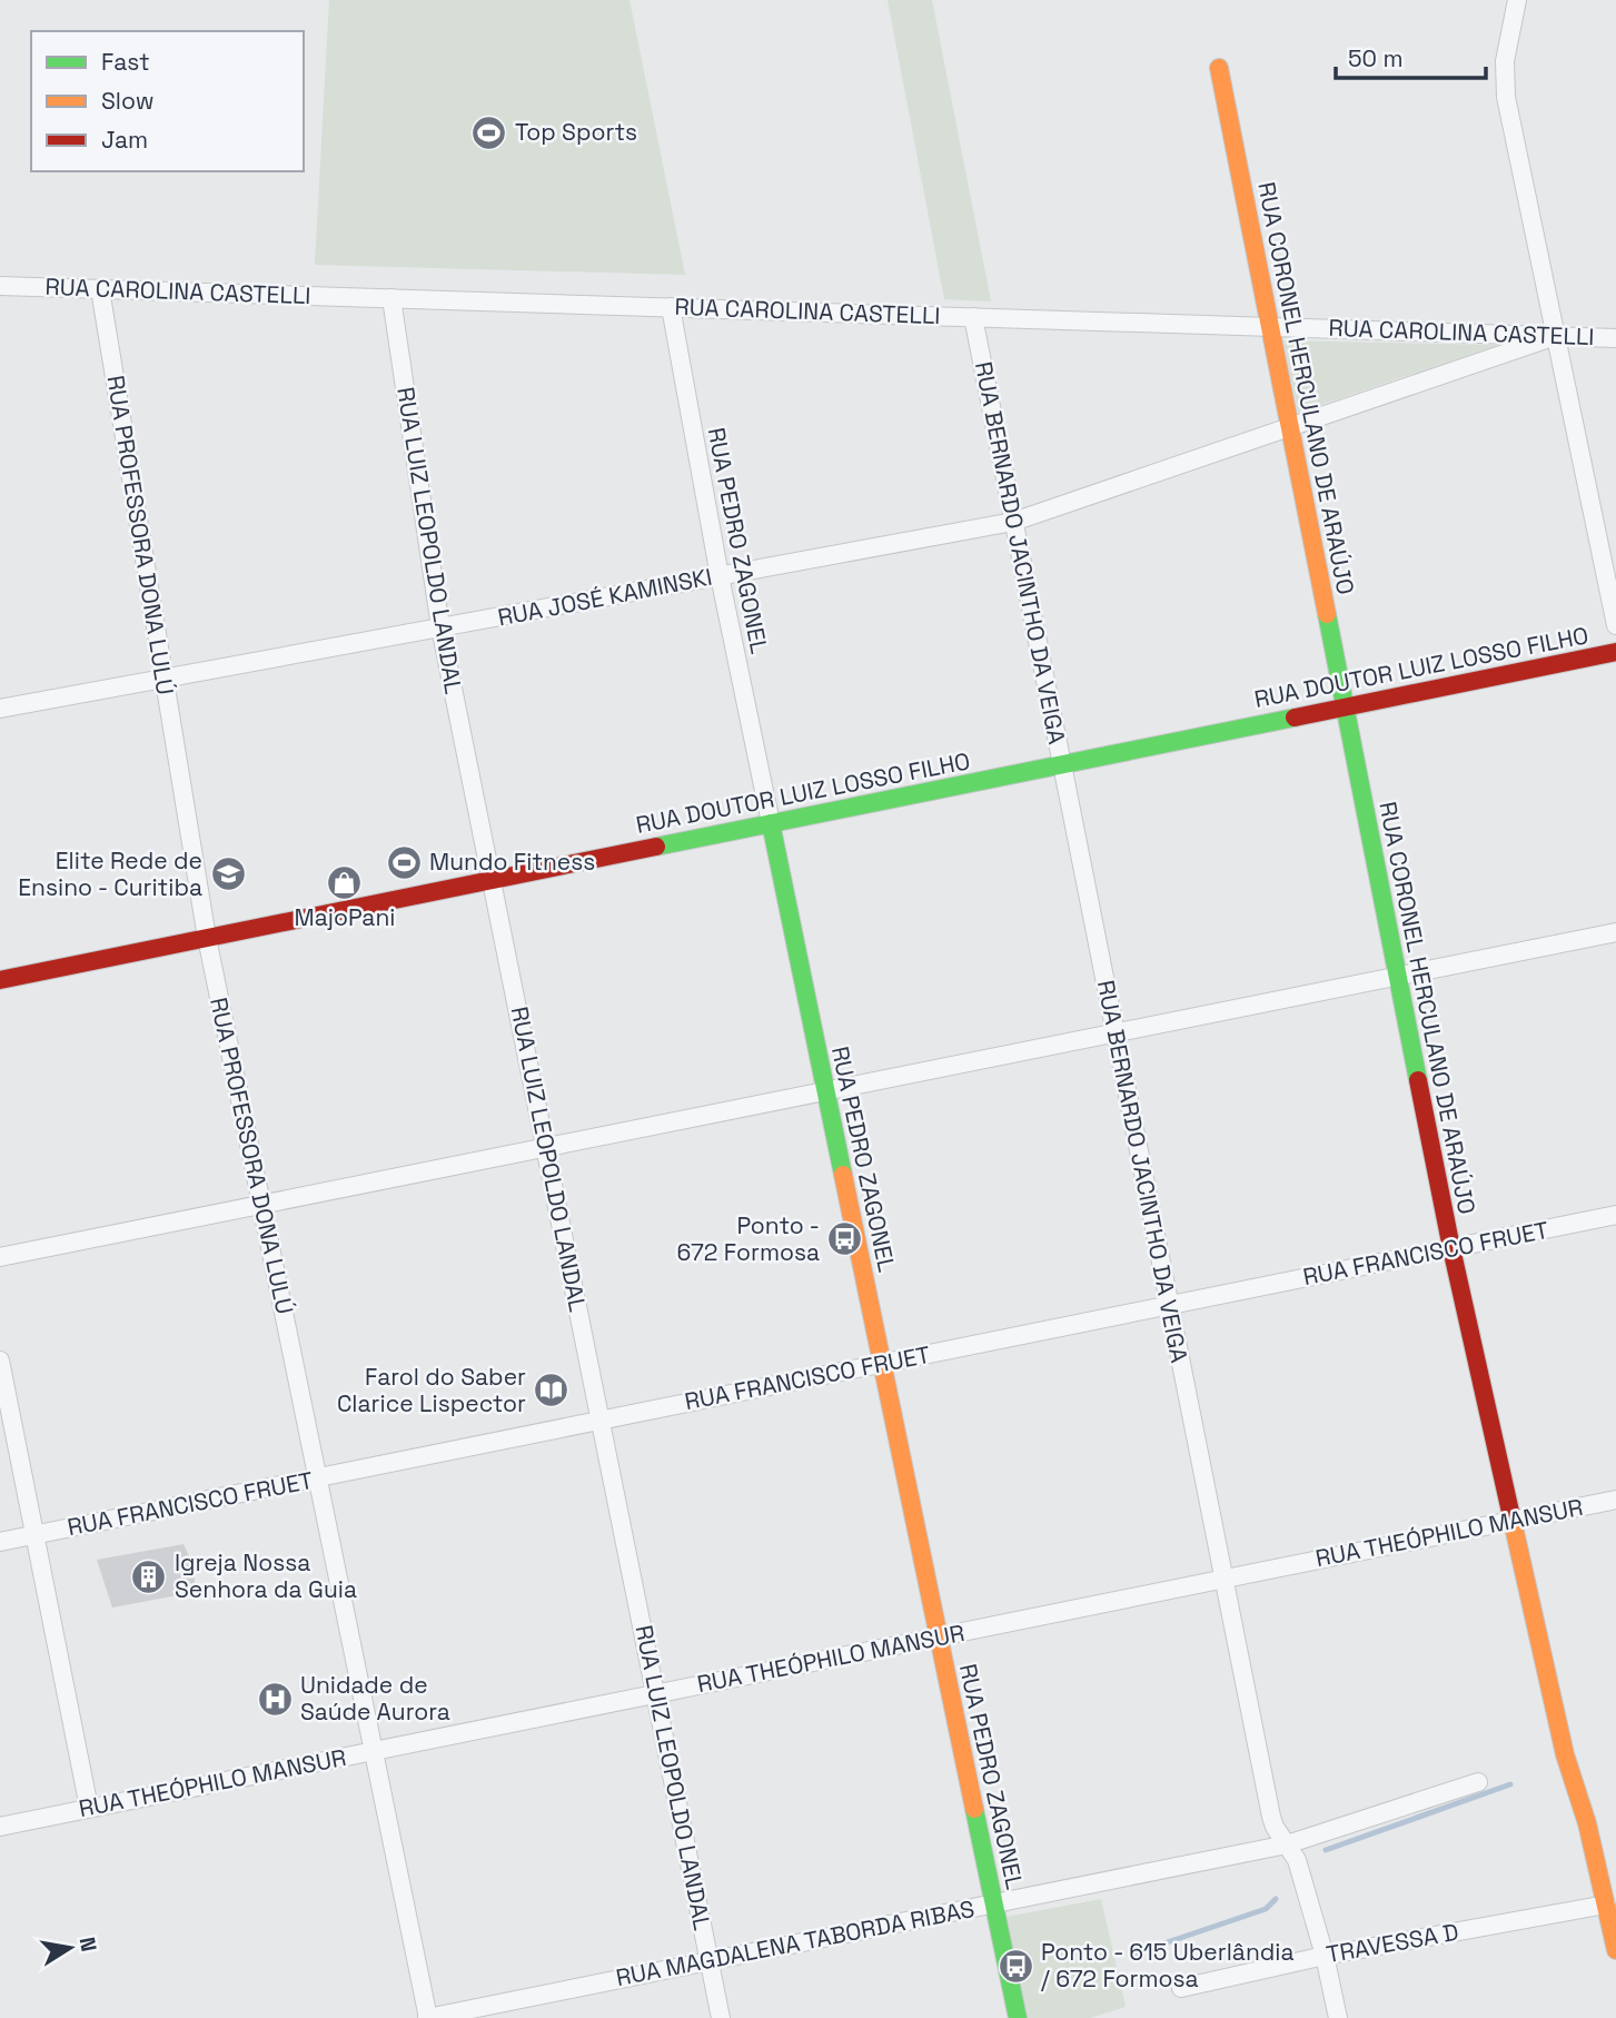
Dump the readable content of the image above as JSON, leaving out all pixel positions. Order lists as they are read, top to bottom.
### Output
{
  "streets": {
    "street": [
      "RUA CAROLINA CASTELLI",
      "RUA CORONEL HERCULANO DE ARAÚJO",
      "RUA PROFESSORA DONA LULÚ",
      "RUA LUIZ LEOPOLDO LANDAL",
      "RUA PEDRO ZAGONEL",
      "RUA BERNARDO JACINTHO DA VEIGA",
      "RUA JOSÉ KAMINSKI",
      "RUA DOUTOR LUIZ LOSSO FILHO",
      "RUA FRANCISCO FRUET",
      "RUA THEÓPHILO MANSUR",
      "RUA MAGDALENA TABORDA RIBAS",
      "TRAVESSA D"
    ]
  },
  "crossings": [
    ["RUA CAROLINA CASTELLI", "RUA CORONEL HERCULANO DE ARAÚJO"],
    ["RUA CAROLINA CASTELLI", "RUA PROFESSORA DONA LULÚ"],
    ["RUA CAROLINA CASTELLI", "RUA LUIZ LEOPOLDO LANDAL"],
    ["RUA CAROLINA CASTELLI", "RUA PEDRO ZAGONEL"],
    ["RUA CAROLINA CASTELLI", "RUA BERNARDO JACINTHO DA VEIGA"],
    ["RUA CAROLINA CASTELLI", "RUA JOSÉ KAMINSKI"],
    ["RUA CORONEL HERCULANO DE ARAÚJO", "RUA JOSÉ KAMINSKI"],
    ["RUA CORONEL HERCULANO DE ARAÚJO", "RUA DOUTOR LUIZ LOSSO FILHO"],
    ["RUA CORONEL HERCULANO DE ARAÚJO", "RUA FRANCISCO FRUET"],
    ["RUA CORONEL HERCULANO DE ARAÚJO", "RUA THEÓPHILO MANSUR"],
    ["RUA CORONEL HERCULANO DE ARAÚJO", "TRAVESSA D"],
    ["RUA PROFESSORA DONA LULÚ", "RUA JOSÉ KAMINSKI"],
    ["RUA PROFESSORA DONA LULÚ", "RUA DOUTOR LUIZ LOSSO FILHO"],
    ["RUA PROFESSORA DONA LULÚ", "RUA FRANCISCO FRUET"],
    ["RUA PROFESSORA DONA LULÚ", "RUA THEÓPHILO MANSUR"],
    ["RUA PROFESSORA DONA LULÚ", "RUA MAGDALENA TABORDA RIBAS"],
    ["RUA LUIZ LEOPOLDO LANDAL", "RUA JOSÉ KAMINSKI"],
    ["RUA LUIZ LEOPOLDO LANDAL", "RUA DOUTOR LUIZ LOSSO FILHO"],
    ["RUA LUIZ LEOPOLDO LANDAL", "RUA FRANCISCO FRUET"],
    ["RUA LUIZ LEOPOLDO LANDAL", "RUA THEÓPHILO MANSUR"],
    ["RUA LUIZ LEOPOLDO LANDAL", "RUA MAGDALENA TABORDA RIBAS"],
    ["RUA PEDRO ZAGONEL", "RUA JOSÉ KAMINSKI"],
    ["RUA PEDRO ZAGONEL", "RUA DOUTOR LUIZ LOSSO FILHO"],
    ["RUA PEDRO ZAGONEL", "RUA FRANCISCO FRUET"],
    ["RUA PEDRO ZAGONEL", "RUA THEÓPHILO MANSUR"],
    ["RUA PEDRO ZAGONEL", "RUA MAGDALENA TABORDA RIBAS"],
    ["RUA BERNARDO JACINTHO DA VEIGA", "RUA JOSÉ KAMINSKI"],
    ["RUA BERNARDO JACINTHO DA VEIGA", "RUA DOUTOR LUIZ LOSSO FILHO"],
    ["RUA BERNARDO JACINTHO DA VEIGA", "RUA FRANCISCO FRUET"],
    ["RUA BERNARDO JACINTHO DA VEIGA", "RUA THEÓPHILO MANSUR"],
    ["RUA BERNARDO JACINTHO DA VEIGA", "RUA MAGDALENA TABORDA RIBAS"],
    ["RUA BERNARDO JACINTHO DA VEIGA", "TRAVESSA D"]
  ],
  "places": {
    "sports": ["Top Sports", "Mundo Fitness"],
    "school or university": ["Elite Rede de Ensino - Curitiba"],
    "shop": ["MajoPani"],
    "bus stop": ["Ponto - 672 Formosa", "Ponto - 615 Uberlândia / 672 Formosa"],
    "library": ["Farol do Saber Clarice Lispector"],
    "building": ["Igreja Nossa Senhora da Guia"],
    "hospital": ["Unidade de Saúde Aurora"]
  },
  "legend": ["Fast", "Slow", "Jam"],
  "scale_bar": "50 m",
  "north": "right"
}
